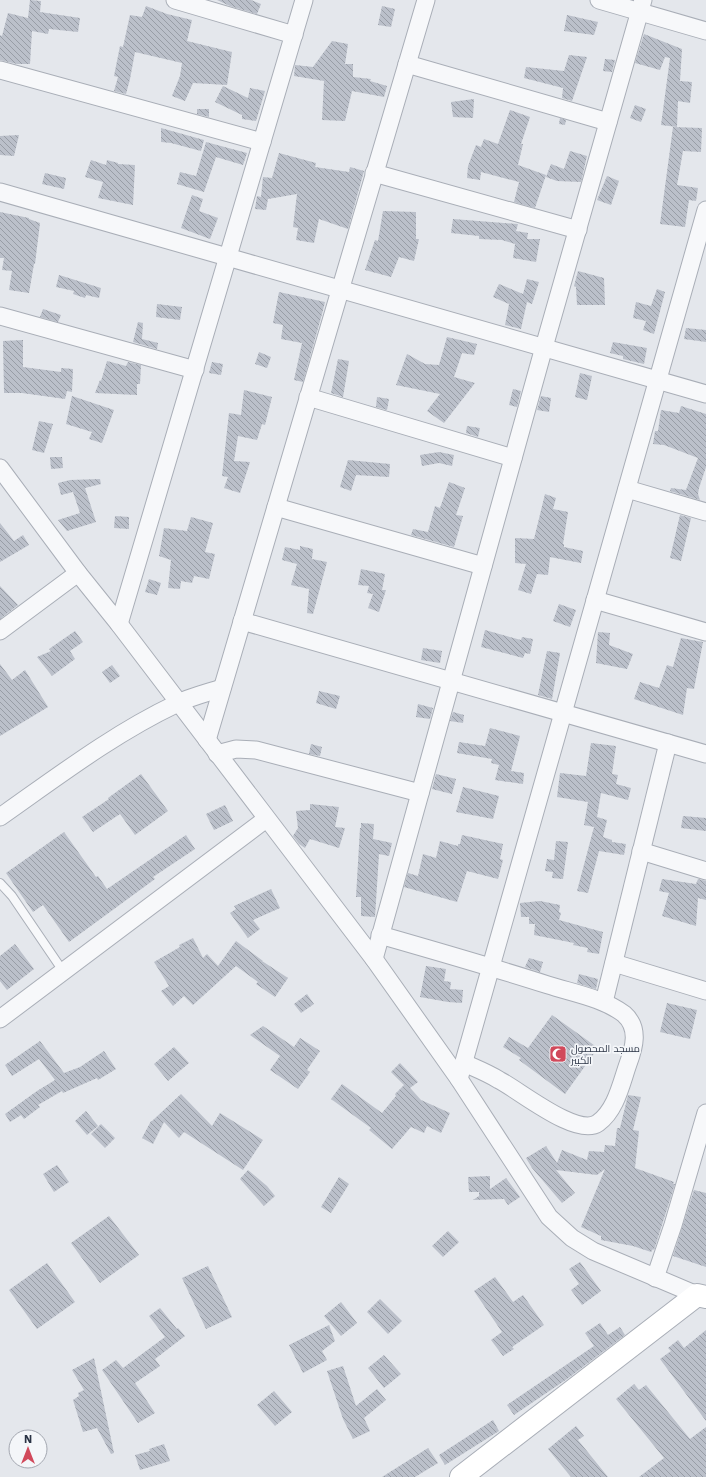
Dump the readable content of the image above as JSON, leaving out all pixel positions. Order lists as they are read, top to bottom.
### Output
{
  "places": {
    "mosque": ["مسجد المحصول الكبير"]
  },
  "north": "top"
}
